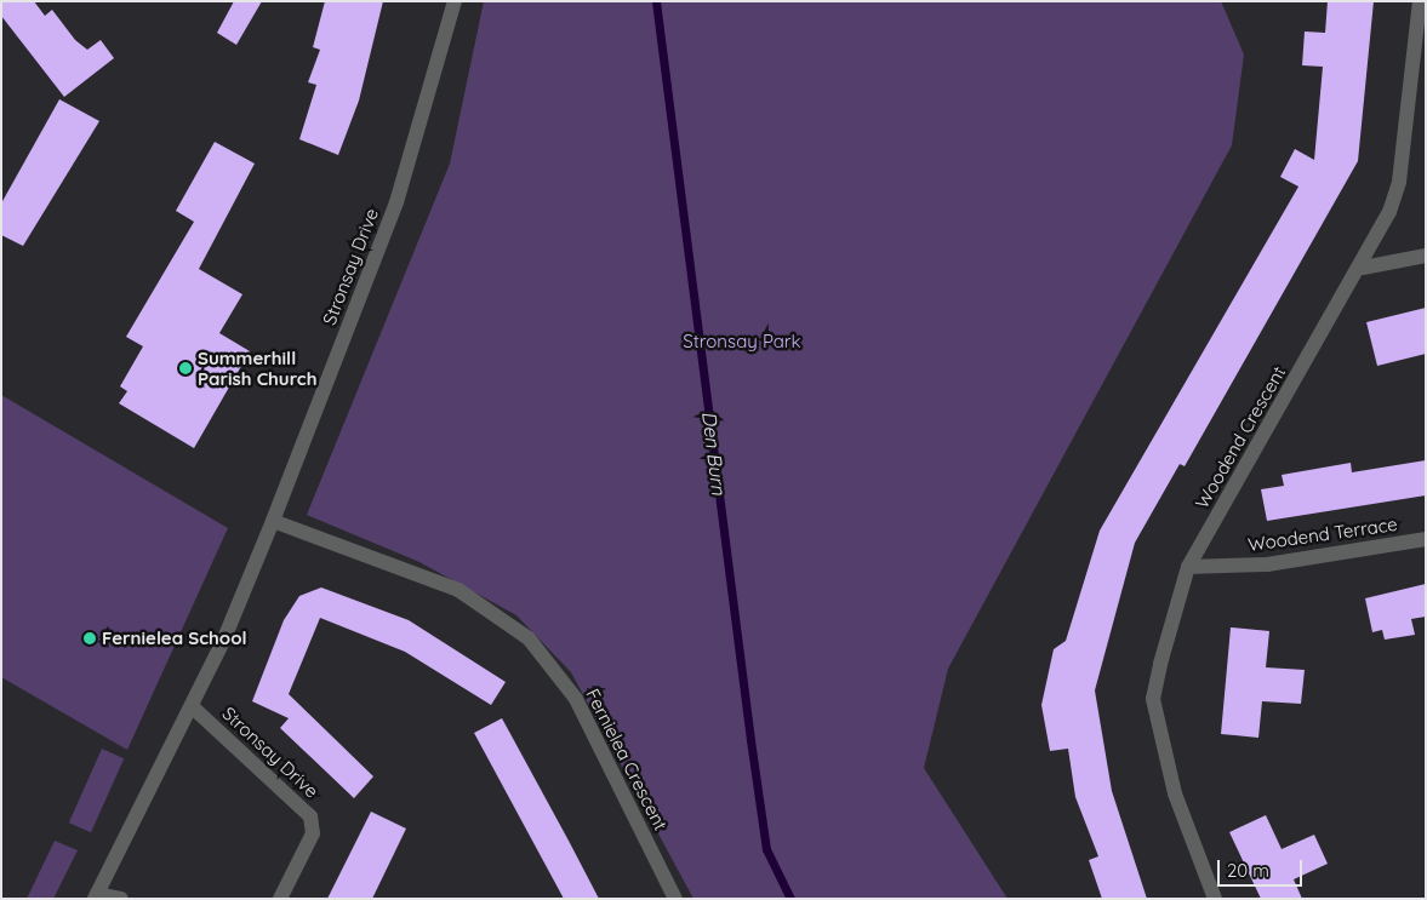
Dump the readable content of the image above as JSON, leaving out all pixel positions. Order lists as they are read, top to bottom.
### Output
{
  "streets": {
    "street": [
      "Stronsay Drive",
      "Woodend Crescent",
      "Woodend Terrace",
      "Fernielea Crescent"
    ]
  },
  "crossings": [
    ["Stronsay Drive", "Fernielea Crescent"],
    ["Woodend Crescent", "Woodend Terrace"]
  ],
  "water": ["Den Burn"],
  "parks": ["Stronsay Park"],
  "places": ["Summerhill Parish Church", "Fernielea School"],
  "scale_bar": "20 m"
}
